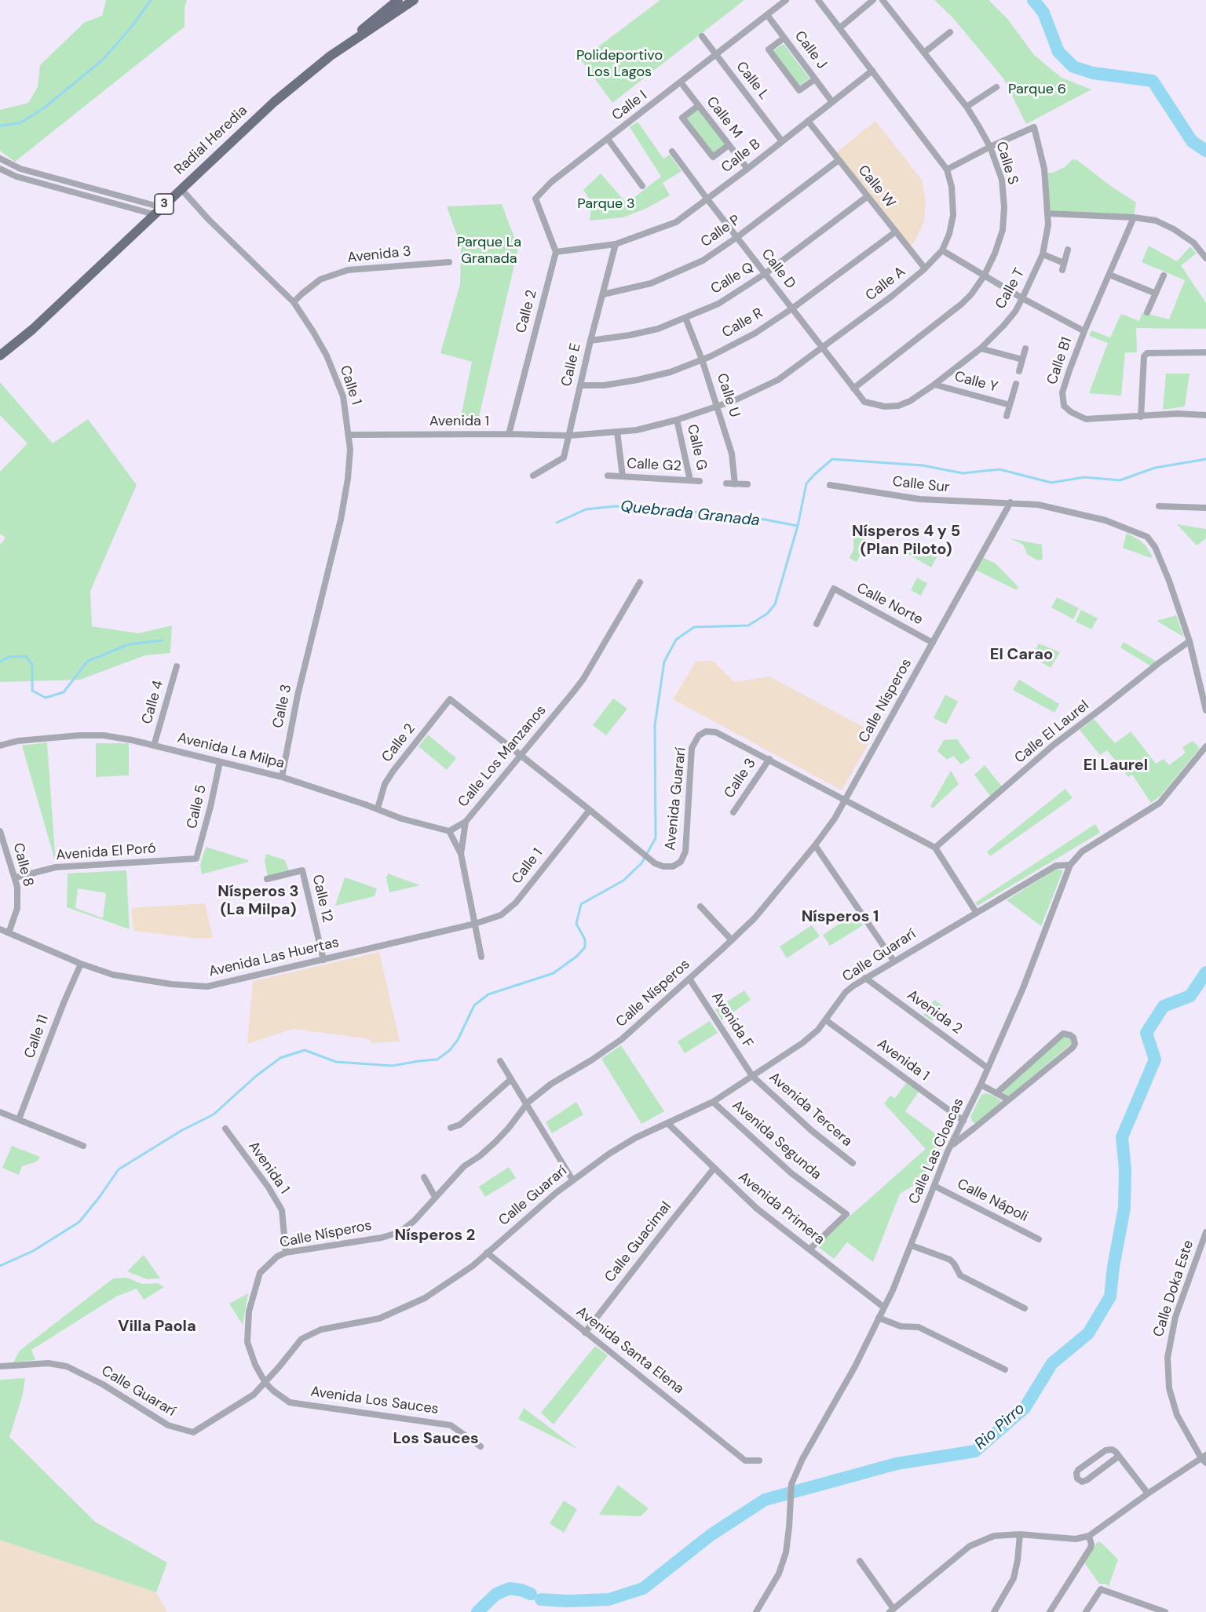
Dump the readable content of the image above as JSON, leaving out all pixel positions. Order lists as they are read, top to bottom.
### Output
{
  "streets": {
    "main road": ["Radial Heredia", "3"],
    "street": [
      "Calle J",
      "Calle L",
      "Calle I",
      "Calle M",
      "Calle B",
      "Calle S",
      "Calle W",
      "Calle P",
      "Avenida 3",
      "Calle D",
      "Calle Q",
      "Calle A",
      "Calle T",
      "Calle 2",
      "Calle R",
      "Calle B1",
      "Calle E",
      "Calle Y",
      "Calle 1",
      "Calle U",
      "Avenida 1",
      "Calle G",
      "Calle G2",
      "Calle Sur",
      "Calle Norte",
      "Calle Nísperos",
      "Calle 4",
      "Calle 3",
      "Calle El Laurel",
      "Avenida La Milpa",
      "Calle Los Manzanos",
      "Avenida Guararí",
      "Calle 5",
      "Avenida El Poró",
      "Calle 8",
      "Calle 12",
      "Calle Guararí",
      "Avenida Las Huertas",
      "Avenida 2",
      "Avenida F",
      "Calle 11",
      "Avenida Tercera",
      "Avenida Segunda",
      "Calle Las Cloacas",
      "Calle Nápoli",
      "Avenida Primera",
      "Calle Guacimal",
      "Calle Doka Este",
      "Avenida Santa Elena",
      "Avenida Los Sauces"
    ]
  },
  "crossings": [
    ["Calle J", "Calle I"],
    ["Calle J", "Calle B"],
    ["Calle L", "Calle I"],
    ["Calle L", "Calle B"],
    ["Calle I", "Calle M"],
    ["Calle I", "Calle 2"],
    ["Calle M", "Calle B"],
    ["Radial Heredia", "Calle 1"],
    ["Calle B", "Calle W"],
    ["Calle B", "Calle D"],
    ["Calle B", "Calle A"],
    ["Calle B", "Calle E"],
    ["Calle S", "Calle D"],
    ["Calle S", "Calle T"],
    ["Calle W", "Calle P"],
    ["Calle W", "Calle Q"],
    ["Calle W", "Calle A"],
    ["Calle W", "Calle R"],
    ["Calle P", "Calle D"],
    ["Calle P", "Calle E"],
    ["Avenida 3", "Calle 1"],
    ["Calle D", "Calle Q"],
    ["Calle D", "Calle A"],
    ["Calle D", "Calle T"],
    ["Calle D", "Calle R"],
    ["Calle Q", "Calle E"],
    ["Calle Q", "Calle U"],
    ["Calle A", "Calle E"],
    ["Calle A", "Calle U"],
    ["Calle A", "Avenida 1"],
    ["Calle A", "Calle G"],
    ["Calle T", "Calle Y"],
    ["Calle 2", "Avenida 1"],
    ["Calle 2", "Avenida La Milpa"],
    ["Calle 2", "Avenida Guararí"],
    ["Calle R", "Calle E"],
    ["Calle R", "Calle U"],
    ["Calle E", "Avenida 1"],
    ["Calle 1", "Avenida 1"],
    ["Calle 1", "Calle 3"],
    ["Calle 1", "Avenida Guararí"],
    ["Calle 1", "Avenida Las Huertas"],
    ["Avenida 1", "Calle Nísperos"],
    ["Avenida 1", "Calle Guararí"],
    ["Avenida 1", "Calle Las Cloacas"],
    ["Calle G", "Calle G2"],
    ["Calle Sur", "Calle Nísperos"],
    ["Calle Sur", "Calle El Laurel"],
    ["Calle Norte", "Calle Nísperos"],
    ["Calle Nísperos", "Avenida Guararí"],
    ["Calle Nísperos", "Calle Guararí"],
    ["Calle Nísperos", "Avenida F"],
    ["Calle Nísperos", "Avenida Los Sauces"],
    ["Calle 4", "Avenida La Milpa"],
    ["Calle 3", "Avenida La Milpa"],
    ["Calle 3", "Avenida Guararí"],
    ["Calle El Laurel", "Avenida Guararí"],
    ["Avenida La Milpa", "Calle Los Manzanos"],
    ["Avenida La Milpa", "Calle 5"],
    ["Calle Los Manzanos", "Avenida Guararí"],
    ["Avenida Guararí", "Calle Guararí"],
    ["Calle 5", "Avenida El Poró"],
    ["Avenida El Poró", "Calle 8"],
    ["Calle 8", "Avenida Las Huertas"],
    ["Calle 12", "Avenida Las Huertas"],
    ["Calle Guararí", "Avenida 2"],
    ["Calle Guararí", "Avenida F"],
    ["Calle Guararí", "Avenida Tercera"],
    ["Calle Guararí", "Avenida Segunda"],
    ["Calle Guararí", "Calle Las Cloacas"],
    ["Calle Guararí", "Avenida Primera"],
    ["Calle Guararí", "Avenida Santa Elena"],
    ["Calle Guararí", "Avenida Los Sauces"],
    ["Avenida Las Huertas", "Calle 11"],
    ["Avenida 2", "Calle Las Cloacas"],
    ["Avenida F", "Avenida Tercera"],
    ["Avenida Segunda", "Avenida Primera"],
    ["Calle Las Cloacas", "Calle Nápoli"],
    ["Calle Las Cloacas", "Avenida Primera"],
    ["Avenida Primera", "Calle Guacimal"],
    ["Calle Guacimal", "Avenida Santa Elena"]
  ],
  "districts": [
    "Nísperos 4 y 5 (Plan Piloto)",
    "El Carao",
    "El Laurel",
    "Nísperos 3 (La Milpa)",
    "Nísperos 1",
    "Nísperos 2",
    "Villa Paola",
    "Los Sauces"
  ],
  "water": ["Quebrada Granada", "Rio Pirro"],
  "parks": [
    "Polideportivo Los Lagos",
    "Parque 6",
    "Parque 3",
    "Parque La Granada"
  ]
}
